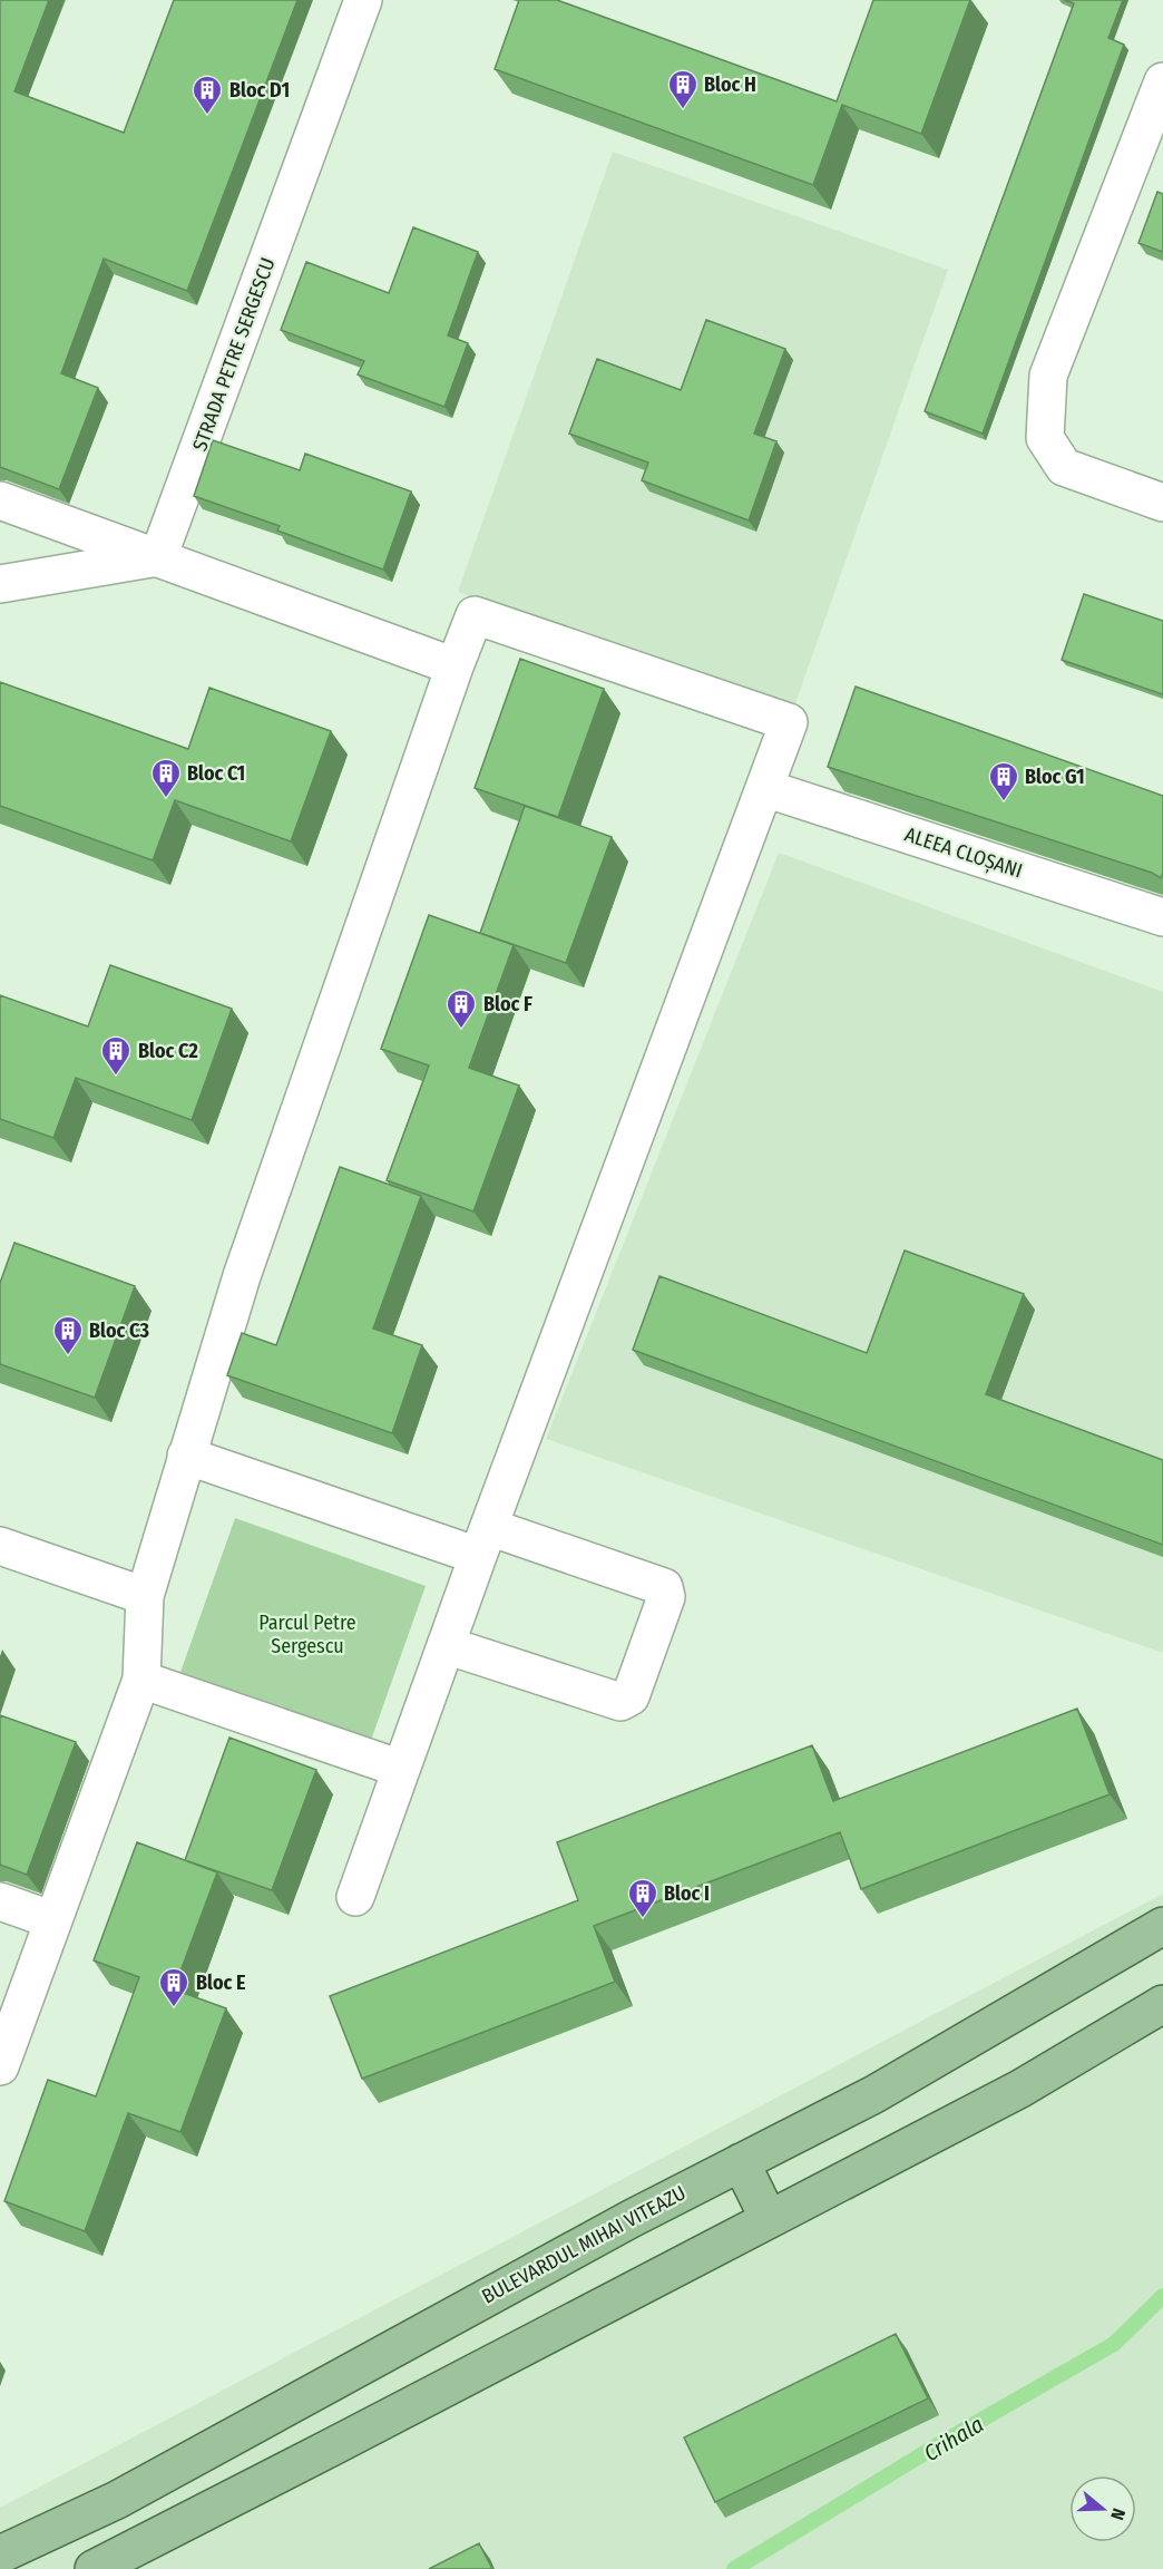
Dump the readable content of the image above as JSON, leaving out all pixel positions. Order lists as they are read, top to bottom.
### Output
{
  "streets": {
    "main road": ["BULEVARDUL MIHAI VITEAZU"],
    "street": ["STRADA PETRE SERGESCU", "ALEEA CLOȘANI"]
  },
  "water": ["Crihala"],
  "parks": ["Parcul Petre Sergescu"],
  "places": {
    "building": [
      "Bloc H",
      "Bloc D1",
      "Bloc C1",
      "Bloc G1",
      "Bloc F",
      "Bloc C2",
      "Bloc C3",
      "Bloc I",
      "Bloc E"
    ]
  },
  "north": "right"
}
